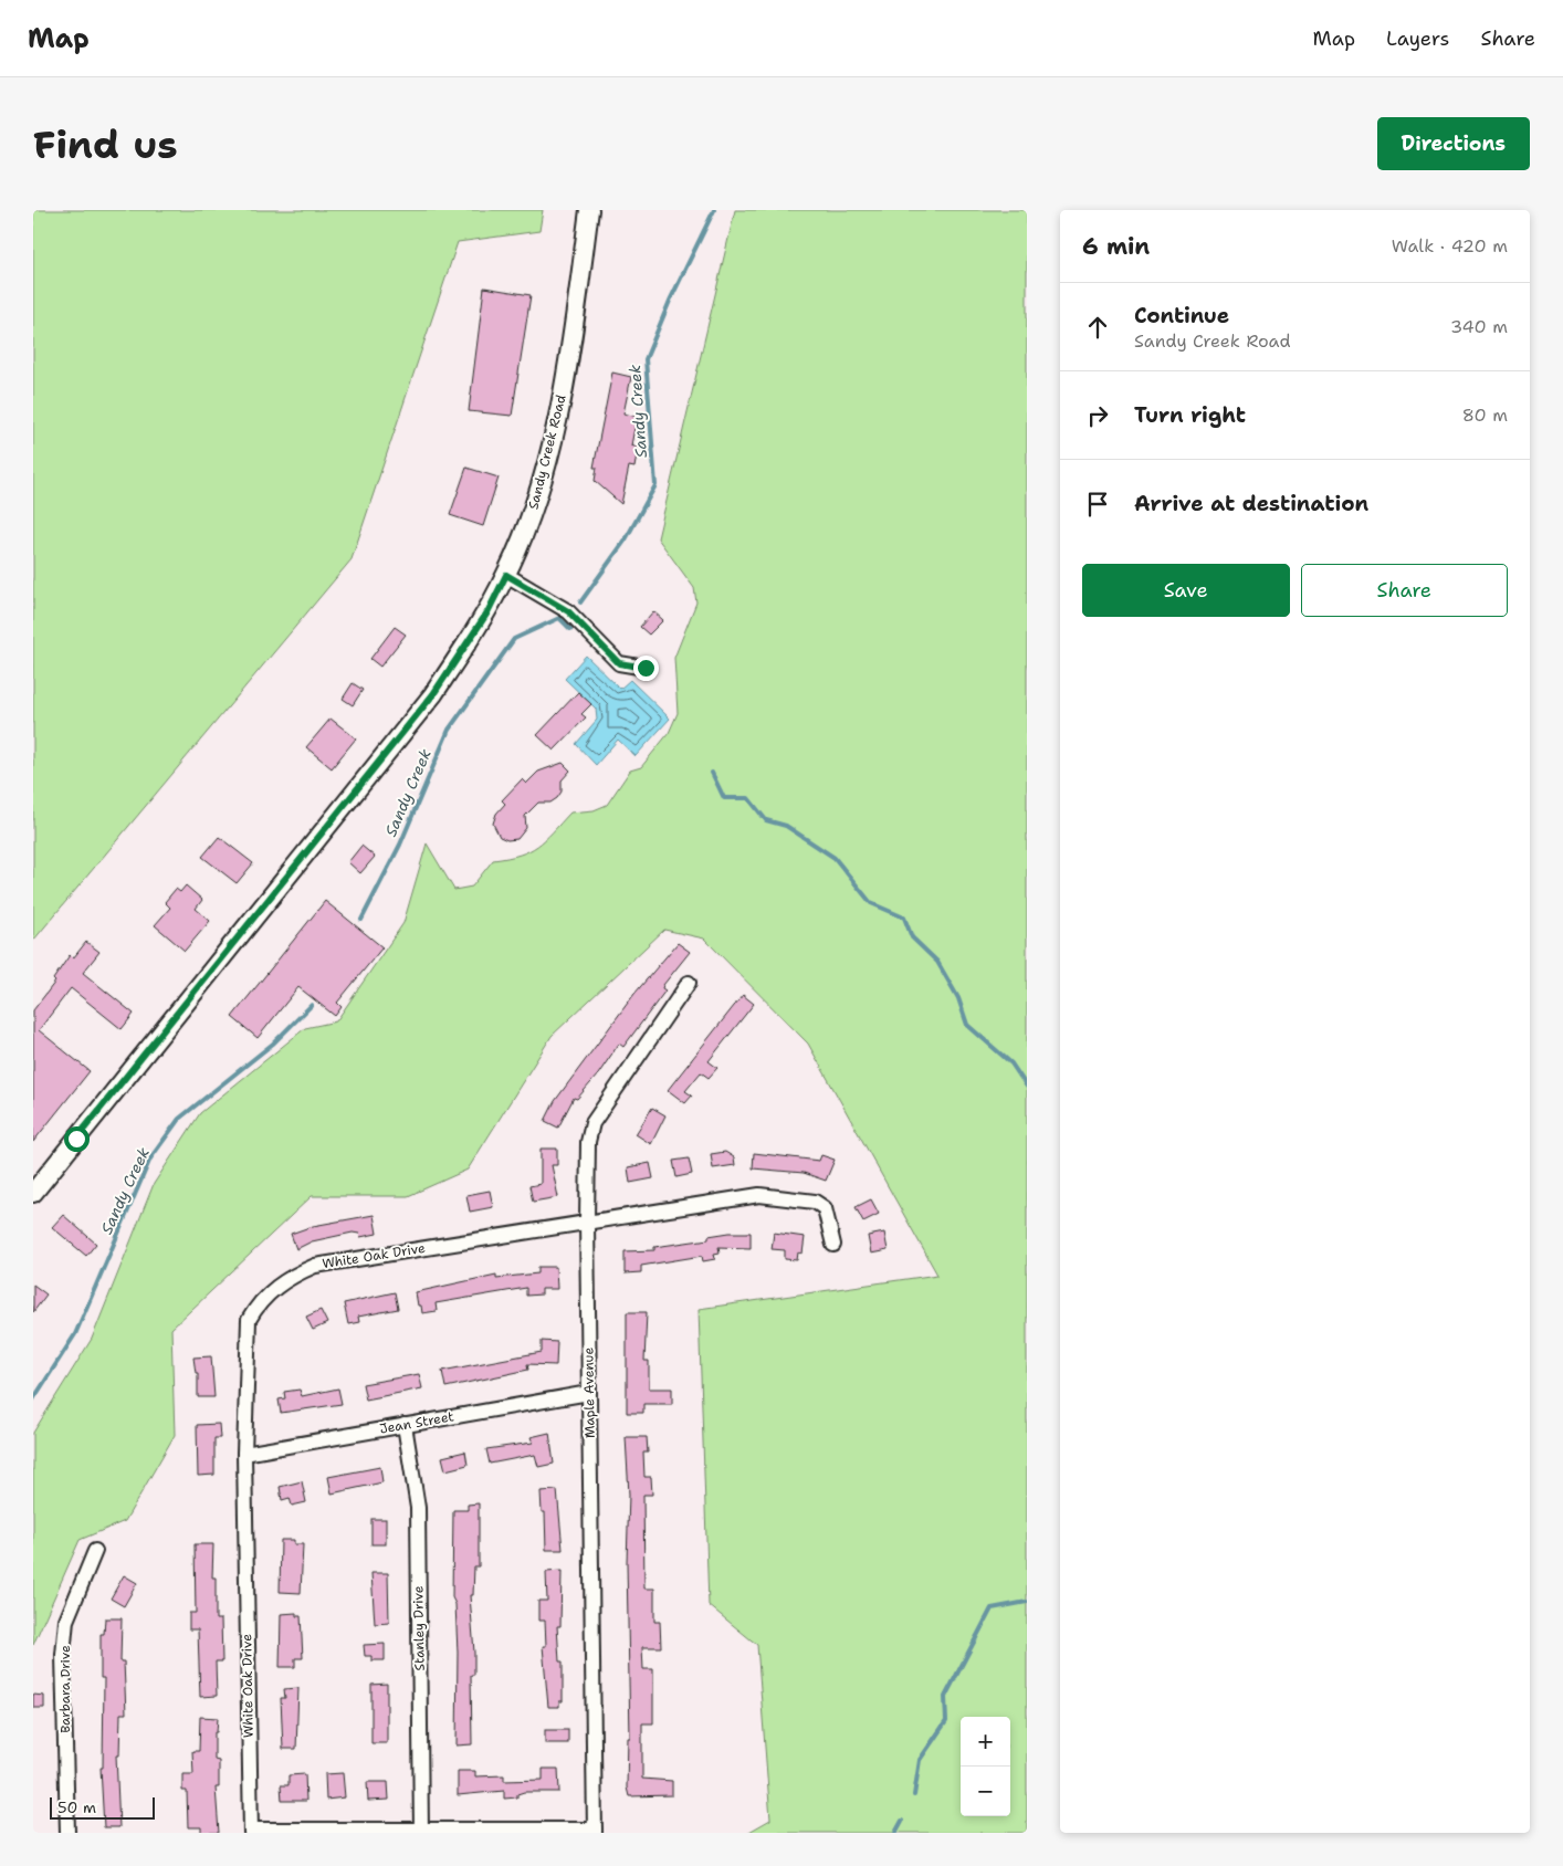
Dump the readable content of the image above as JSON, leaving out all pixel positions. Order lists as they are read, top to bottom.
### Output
{
  "streets": {
    "main road": ["Sandy Creek Road"],
    "street": [
      "White Oak Drive",
      "Maple Avenue",
      "Jean Street",
      "Stanley Drive",
      "Barbara Drive"
    ]
  },
  "crossings": [
    ["White Oak Drive", "Maple Avenue"],
    ["White Oak Drive", "Jean Street"],
    ["Maple Avenue", "Jean Street"],
    ["Jean Street", "Stanley Drive"]
  ],
  "water": ["Sandy Creek"],
  "scale_bar": "50 m",
  "page": {
    "header": "Map",
    "nav": ["Map", "Layers", "Share"],
    "buttons": [
      "Directions",
      ["Save", "Share"]
    ],
    "title": "Find us",
    "heading": ["6 min", "Walk · 420 m"],
    "list": [
      ["Continue", "Sandy Creek Road", "340 m"],
      ["Turn right", "80 m"],
      "Arrive at destination"
    ],
    "map_buttons": ["+", "−"],
    "scale": "50 m"
  }
}
